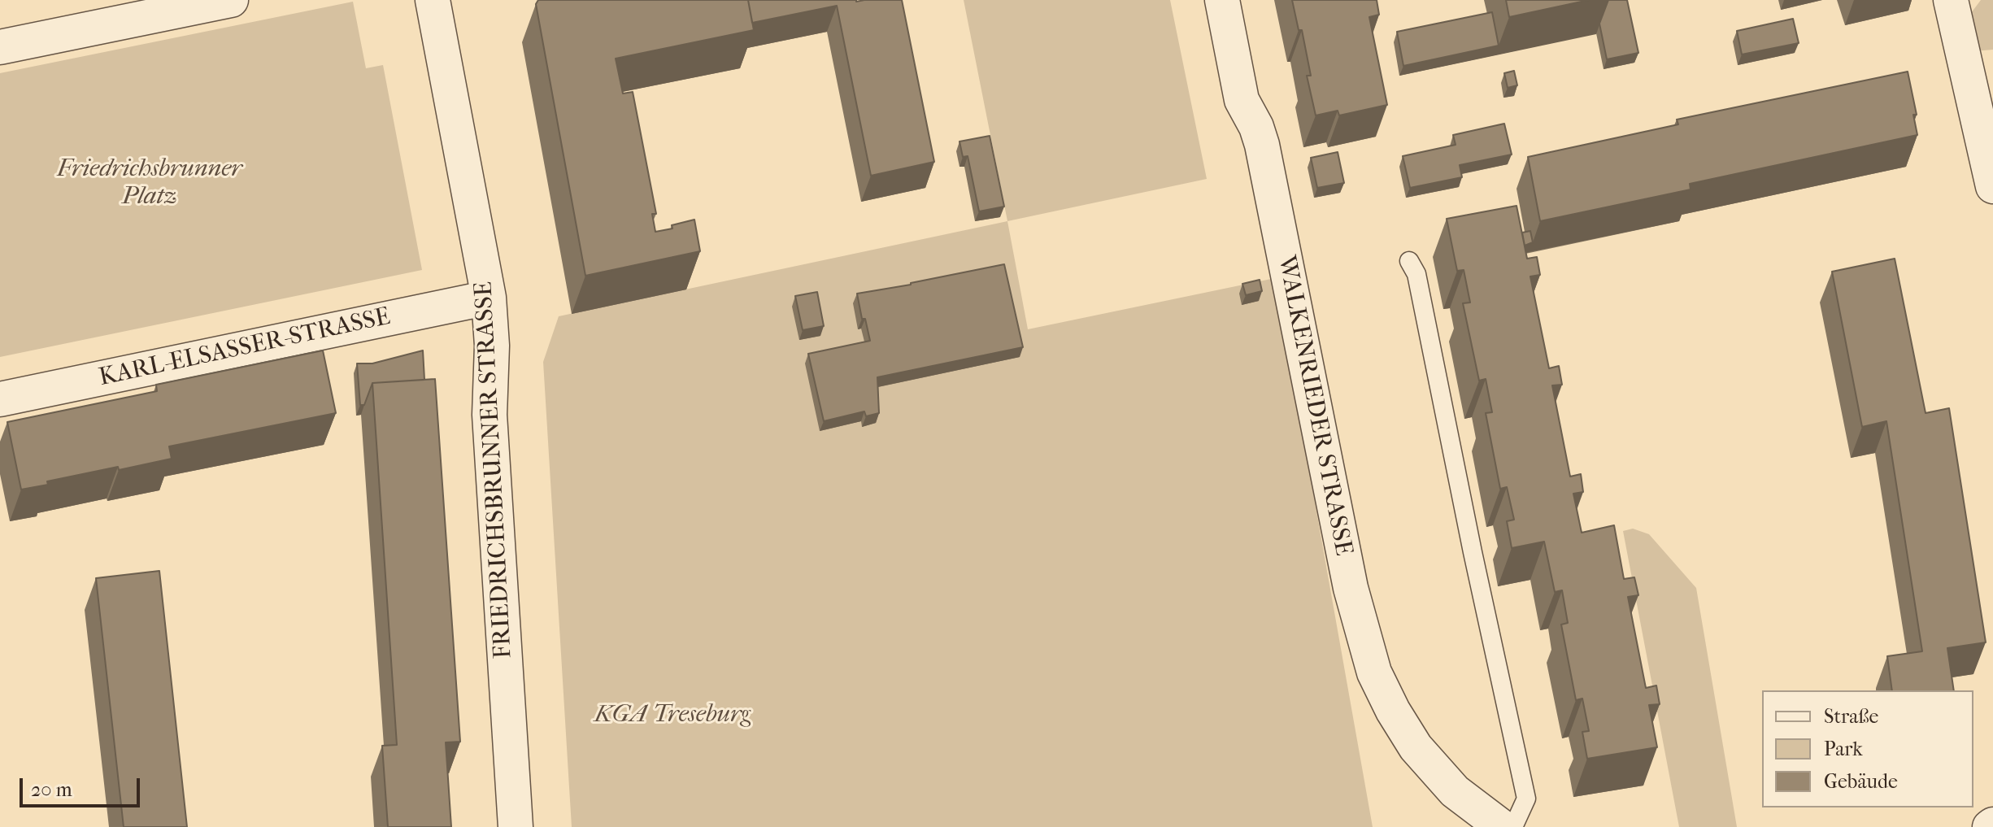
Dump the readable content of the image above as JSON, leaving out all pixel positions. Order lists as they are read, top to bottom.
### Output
{
  "streets": {
    "street": ["KARL-ELSASSER-STRASSE", "WALKENRIEDER STRASSE", "FRIEDRICHSBRUNNER STRASSE"]
  },
  "crossings": [
    ["KARL-ELSASSER-STRASSE", "FRIEDRICHSBRUNNER STRASSE"]
  ],
  "parks": ["Friedrichsbrunner Platz", "KGA Treseburg"],
  "legend": ["Straße", "Park", "Gebäude"],
  "scale_bar": "20 m"
}
